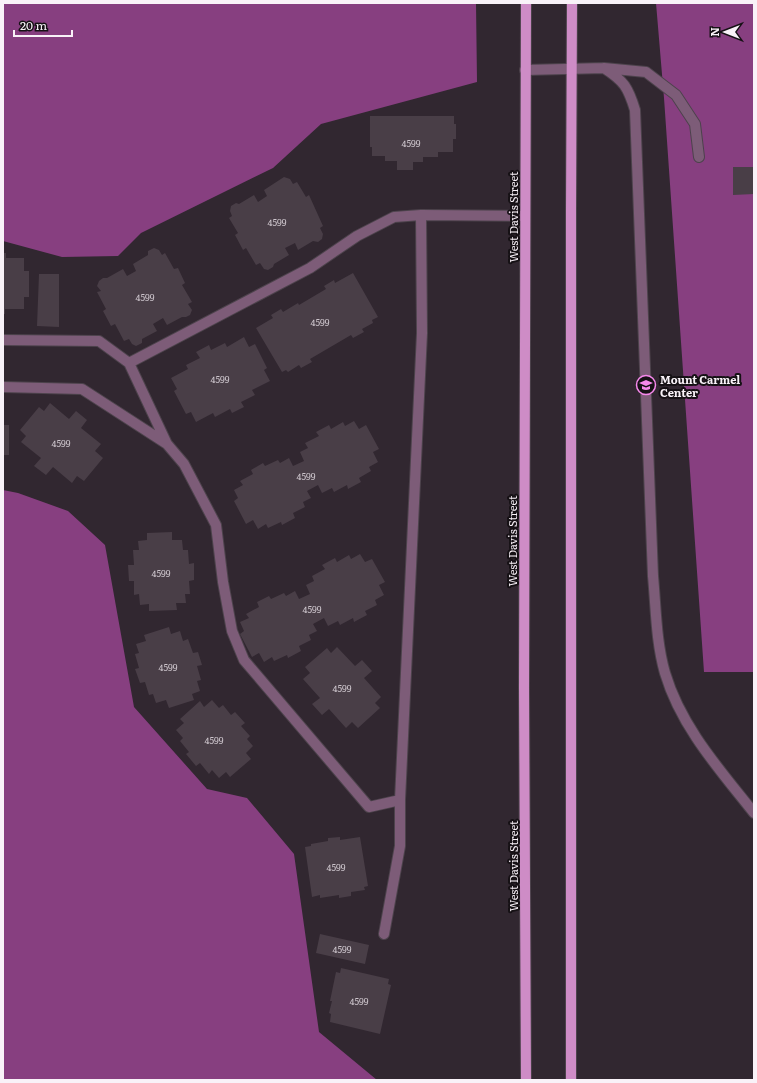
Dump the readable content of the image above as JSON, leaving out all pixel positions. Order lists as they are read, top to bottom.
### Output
{
  "streets": {
    "main road": ["West Davis Street"]
  },
  "places": {
    "school or university": ["Mount Carmel Center"]
  },
  "house_numbers": [
    "4599",
    "4599",
    "4599",
    "4599",
    "4599",
    "4599",
    "4599",
    "4599",
    "4599",
    "4599",
    "4599",
    "4599",
    "4599",
    "4599",
    "4599"
  ],
  "scale_bar": "20 m",
  "north": "left"
}
